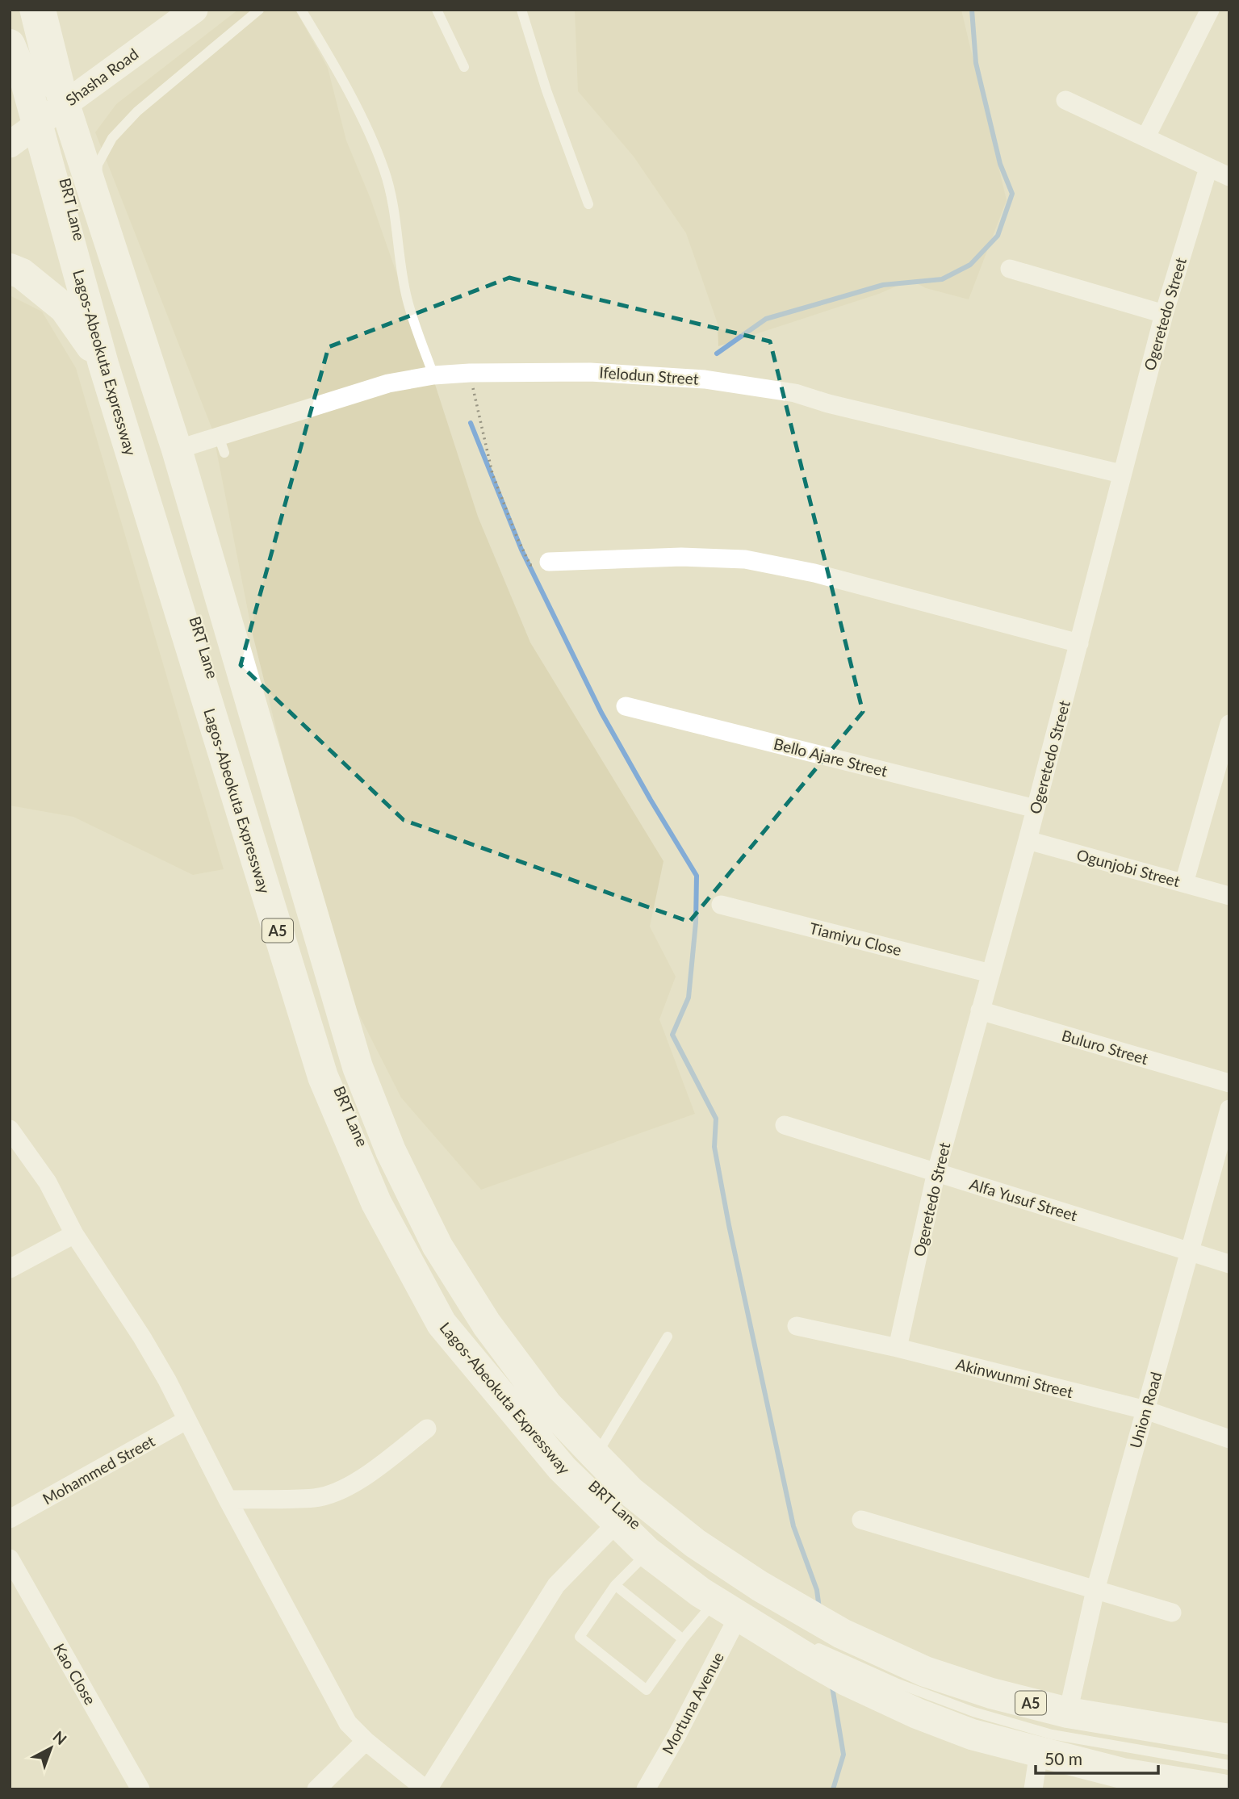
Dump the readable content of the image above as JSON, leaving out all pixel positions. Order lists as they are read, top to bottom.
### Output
{
  "streets": {
    "highway": ["Lagos-Abeokuta Expressway", "A5"],
    "main road": ["Shasha Road"],
    "street": [
      "Ogeretedo Street",
      "Ifelodun Street",
      "Bello Ajare Street",
      "Ogunjobi Street",
      "Tiamiyu Close",
      "Buluro Street",
      "Alfa Yusuf Street",
      "Akinwunmi Street",
      "Union Road",
      "Mohammed Street",
      "Kao Close",
      "Mortuna Avenue"
    ],
    "lane": ["BRT Lane"]
  },
  "crossings": [
    ["BRT Lane", "Lagos-Abeokuta Expressway"],
    ["Ogeretedo Street", "Ifelodun Street"],
    ["Ogeretedo Street", "Bello Ajare Street"],
    ["Ogeretedo Street", "Ogunjobi Street"],
    ["Ogeretedo Street", "Tiamiyu Close"],
    ["Ogeretedo Street", "Buluro Street"],
    ["Ogeretedo Street", "Alfa Yusuf Street"],
    ["Ogeretedo Street", "Akinwunmi Street"],
    ["Lagos-Abeokuta Expressway", "Ifelodun Street"],
    ["Lagos-Abeokuta Expressway", "Union Road"],
    ["Lagos-Abeokuta Expressway", "Mortuna Avenue"],
    ["Alfa Yusuf Street", "Union Road"],
    ["Akinwunmi Street", "Union Road"]
  ],
  "scale_bar": "50 m",
  "north": "top right"
}
